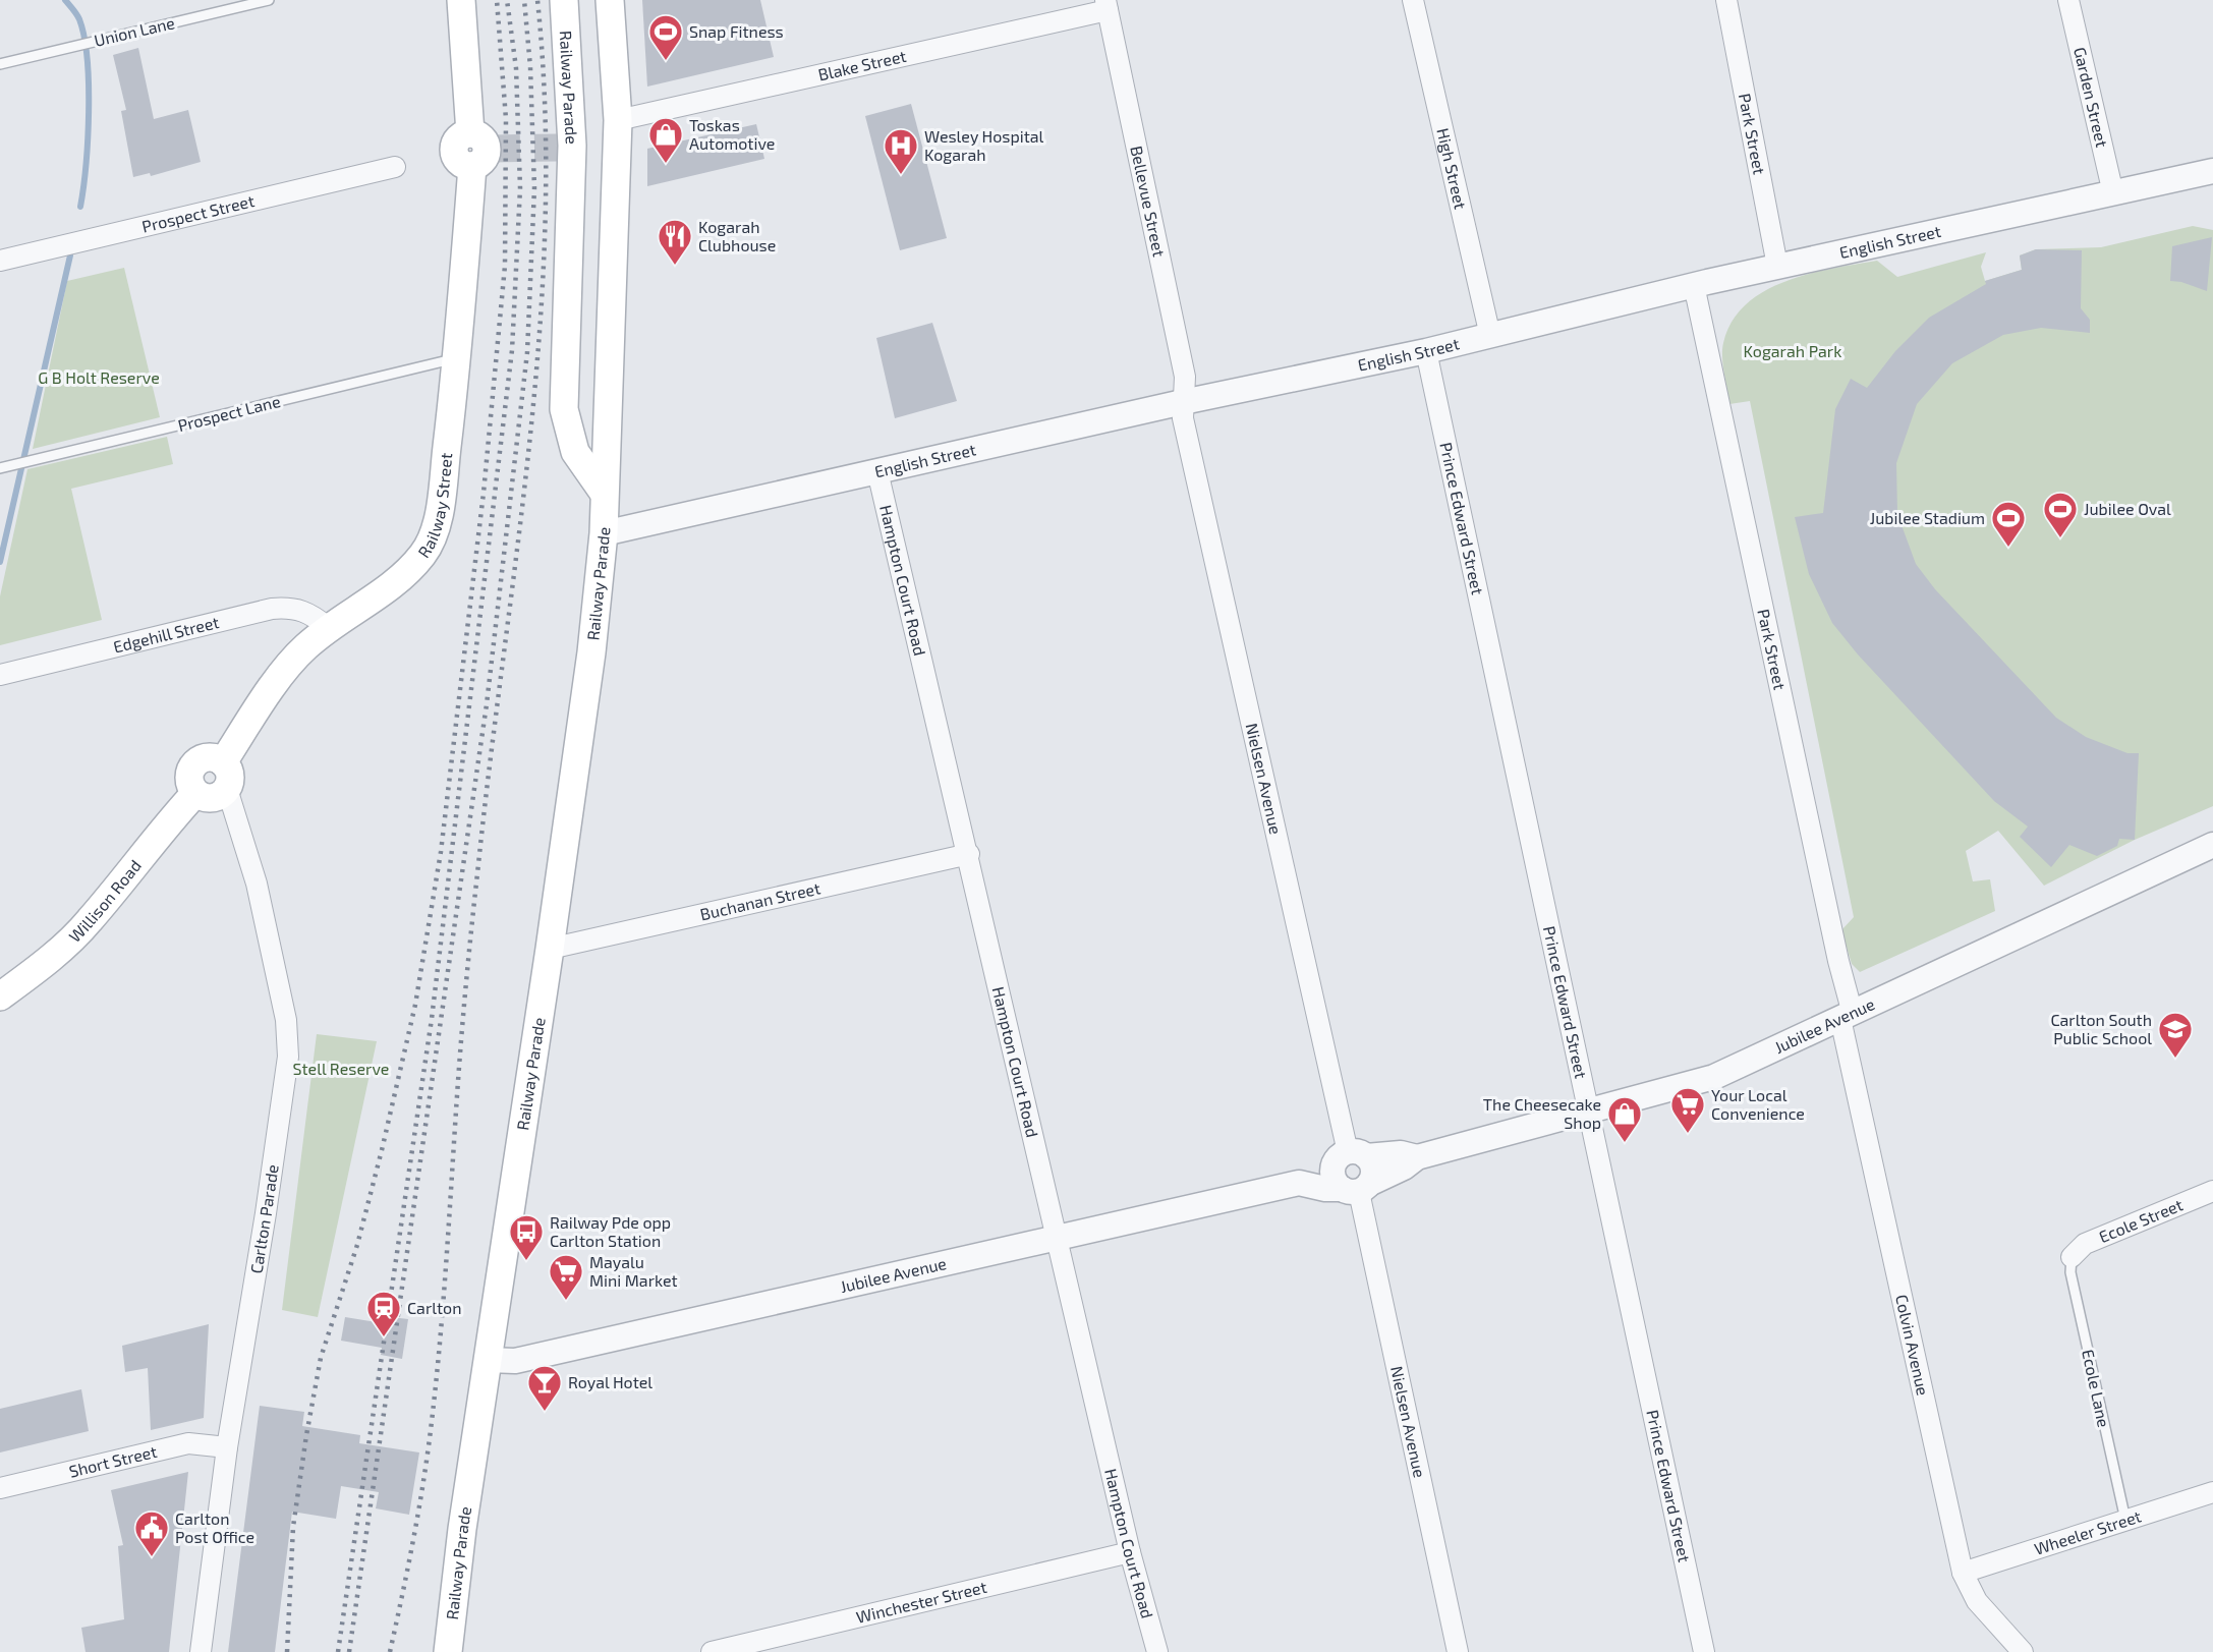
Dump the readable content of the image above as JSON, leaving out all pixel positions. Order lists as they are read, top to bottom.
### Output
{
  "streets": {
    "main road": ["Railway Parade", "Railway Street", "Willison Road"],
    "street": [
      "Blake Street",
      "Garden Street",
      "Park Street",
      "High Street",
      "Bellevue Street",
      "Prospect Street",
      "English Street",
      "Prince Edward Street",
      "Hampton Court Road",
      "Edgehill Street",
      "Nielsen Avenue",
      "Buchanan Street",
      "Jubilee Avenue",
      "Carlton Parade",
      "Ecole Street",
      "Colvin Avenue",
      "Short Street",
      "Wheeler Street",
      "Winchester Street"
    ],
    "lane": ["Union Lane", "Prospect Lane", "Ecole Lane"]
  },
  "crossings": [
    ["Blake Street", "Railway Parade"],
    ["Blake Street", "Bellevue Street"],
    ["Railway Parade", "English Street"],
    ["Railway Parade", "Buchanan Street"],
    ["Railway Parade", "Jubilee Avenue"],
    ["Garden Street", "English Street"],
    ["Park Street", "English Street"],
    ["Park Street", "Jubilee Avenue"],
    ["Park Street", "Colvin Avenue"],
    ["High Street", "English Street"],
    ["Bellevue Street", "English Street"],
    ["Bellevue Street", "Nielsen Avenue"],
    ["English Street", "Prince Edward Street"],
    ["English Street", "Hampton Court Road"],
    ["English Street", "Nielsen Avenue"],
    ["Prospect Lane", "Railway Street"],
    ["Railway Street", "Edgehill Street"],
    ["Railway Street", "Willison Road"],
    ["Railway Street", "Carlton Parade"],
    ["Prince Edward Street", "Jubilee Avenue"],
    ["Hampton Court Road", "Buchanan Street"],
    ["Hampton Court Road", "Jubilee Avenue"],
    ["Hampton Court Road", "Winchester Street"],
    ["Nielsen Avenue", "Jubilee Avenue"],
    ["Willison Road", "Carlton Parade"],
    ["Jubilee Avenue", "Colvin Avenue"],
    ["Carlton Parade", "Short Street"],
    ["Ecole Street", "Ecole Lane"],
    ["Colvin Avenue", "Wheeler Street"],
    ["Ecole Lane", "Wheeler Street"]
  ],
  "parks": ["Kogarah Park", "G B Holt Reserve", "Stell Reserve"],
  "places": {
    "sports": ["Snap Fitness", "Jubilee Oval", "Jubilee Stadium"],
    "shop": ["Toskas Automotive", "The Cheesecake Shop"],
    "hospital": ["Wesley Hospital Kogarah"],
    "restaurant": ["Kogarah Clubhouse"],
    "school or university": ["Carlton South Public School"],
    "supermarket": ["Your Local Convenience", "Mayalu Mini Market"],
    "bus stop": ["Railway Pde opp Carlton Station"],
    "station": ["Carlton"],
    "bar": ["Royal Hotel"],
    "public building": ["Carlton Post Office"]
  }
}
